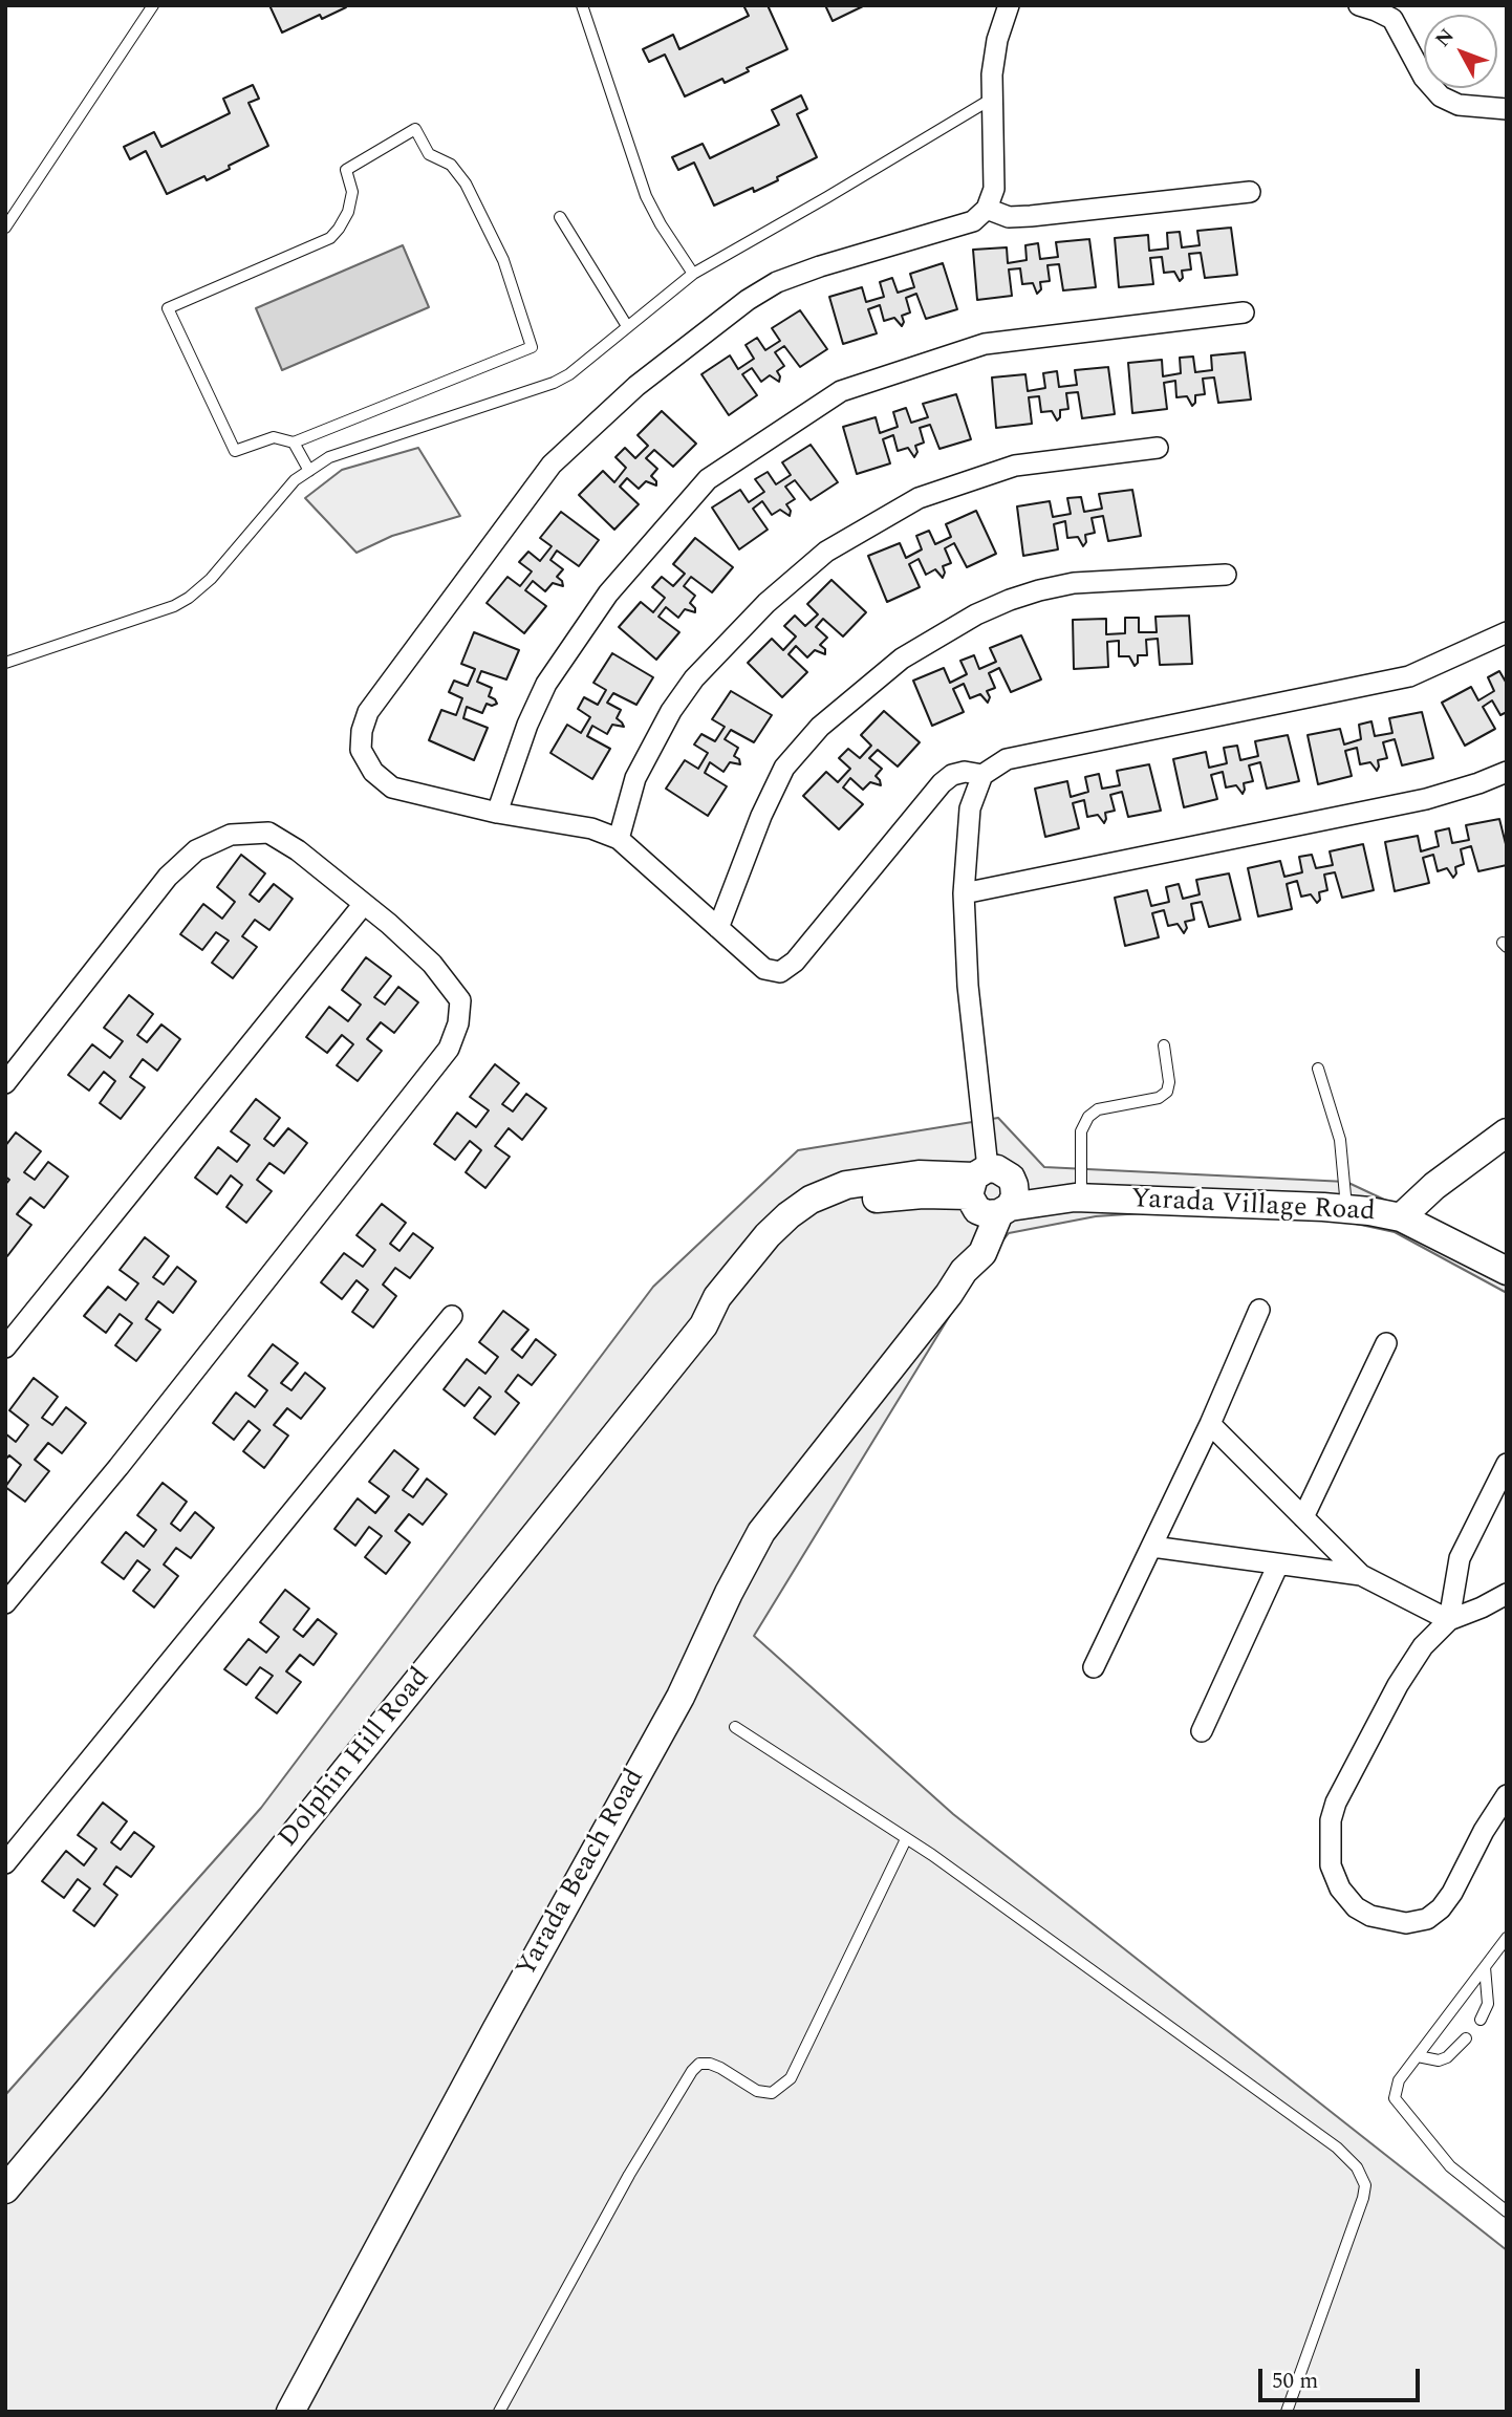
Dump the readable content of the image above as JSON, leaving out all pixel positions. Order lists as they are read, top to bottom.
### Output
{
  "streets": {
    "street": ["Yarada Village Road", "Dolphin Hill Road", "Yarada Beach Road"]
  },
  "crossings": [
    ["Yarada Village Road", "Dolphin Hill Road"],
    ["Yarada Village Road", "Yarada Beach Road"],
    ["Dolphin Hill Road", "Yarada Beach Road"]
  ],
  "scale_bar": "50 m",
  "north": "top left"
}
